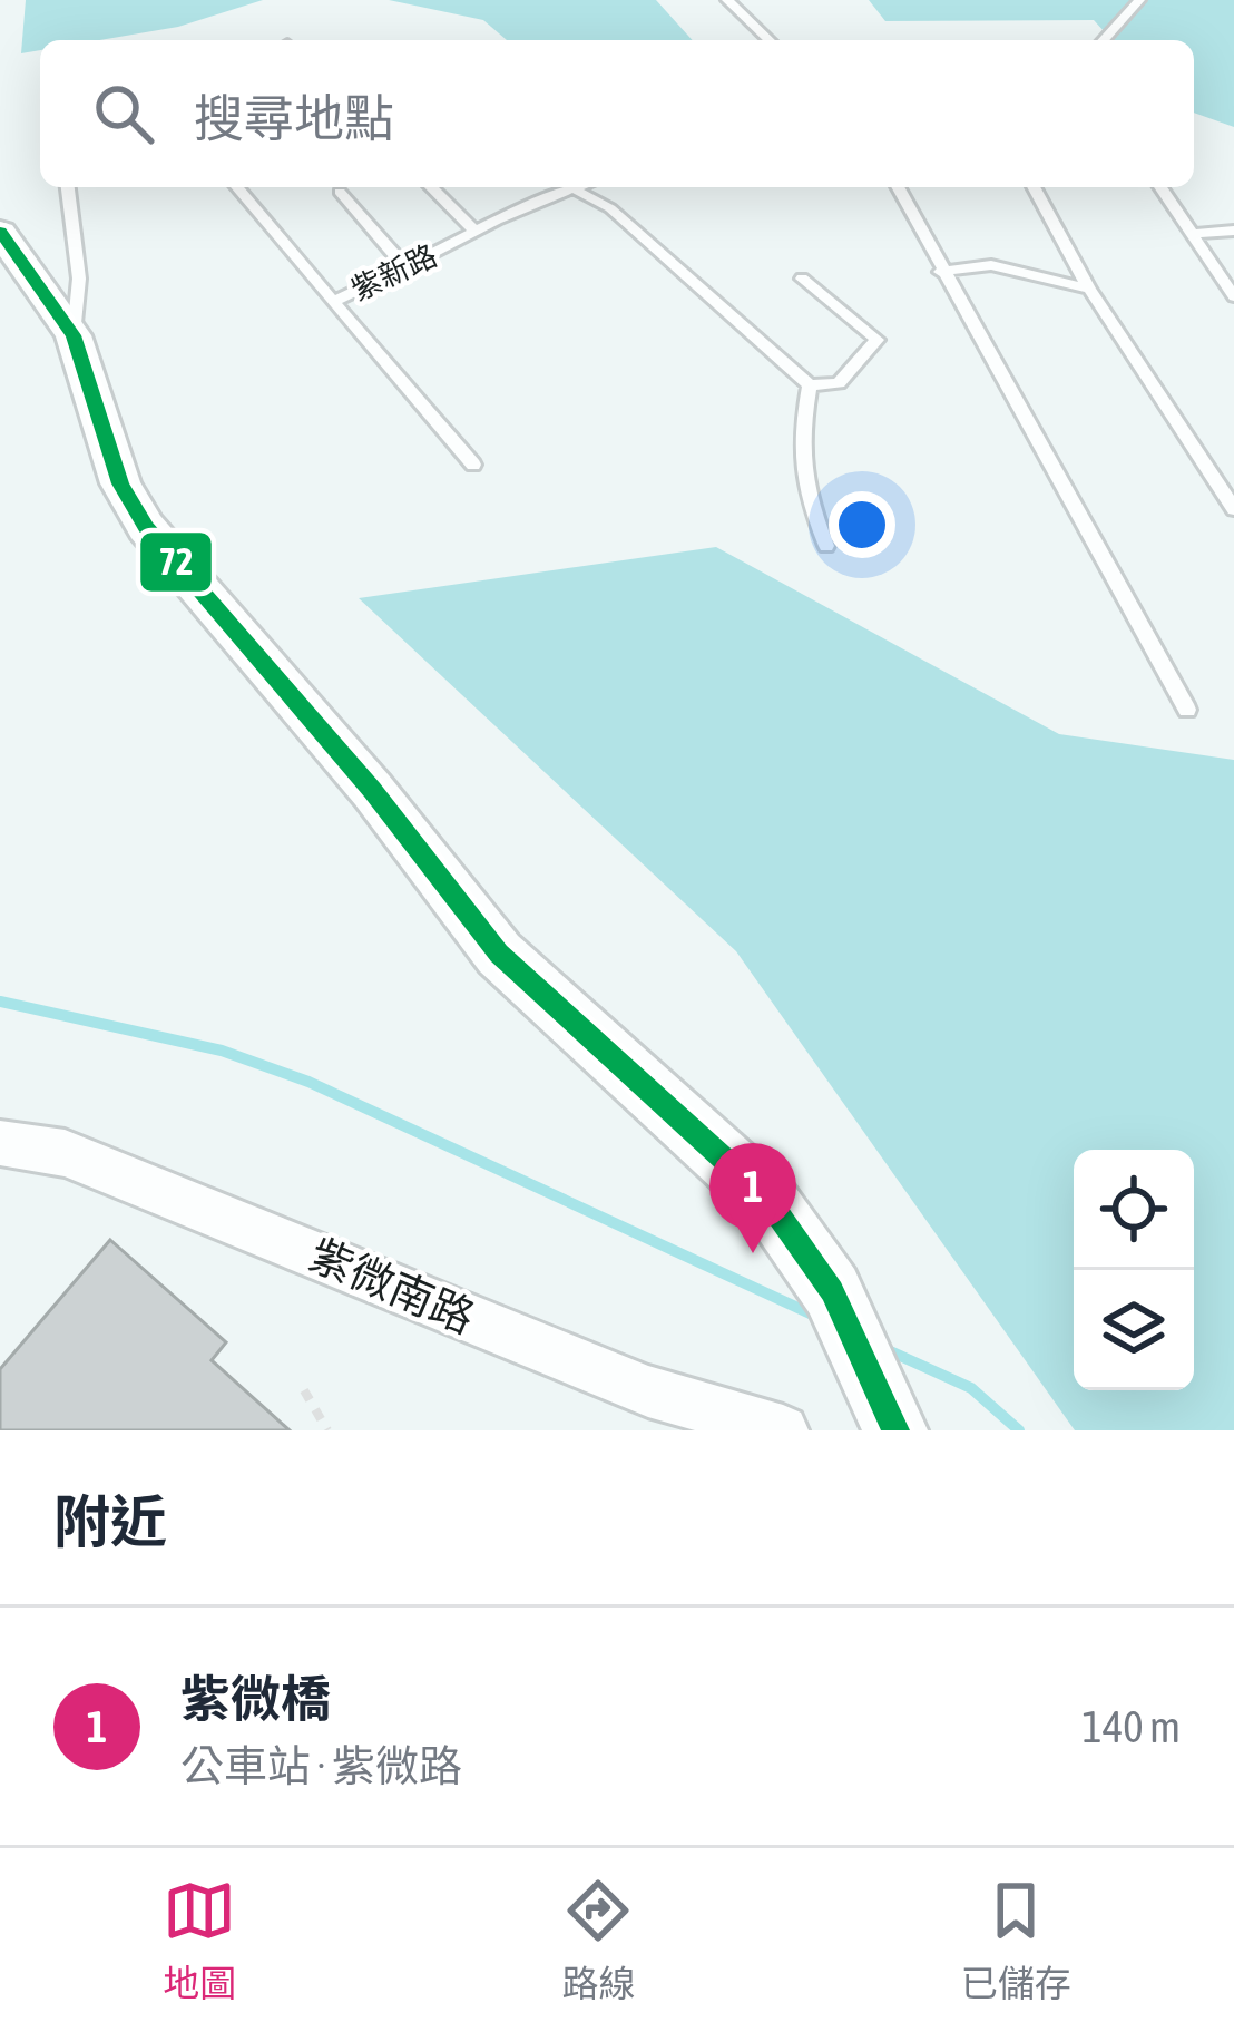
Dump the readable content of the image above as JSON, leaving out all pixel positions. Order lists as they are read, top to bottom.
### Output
{
  "streets": {
    "street": ["紫微南路"],
    "lane": ["紫新路"]
  },
  "lines": ["transit line 72"],
  "page": {
    "search": "搜尋地點",
    "pins": "1",
    "heading": "附近",
    "list": [
      {
        "mark": "1",
        "name": "紫微橋",
        "note": "公車站 · 紫微路",
        "value": "140 m"
      }
    ],
    "nav": ["地圖", "路線", "已儲存"]
  }
}
